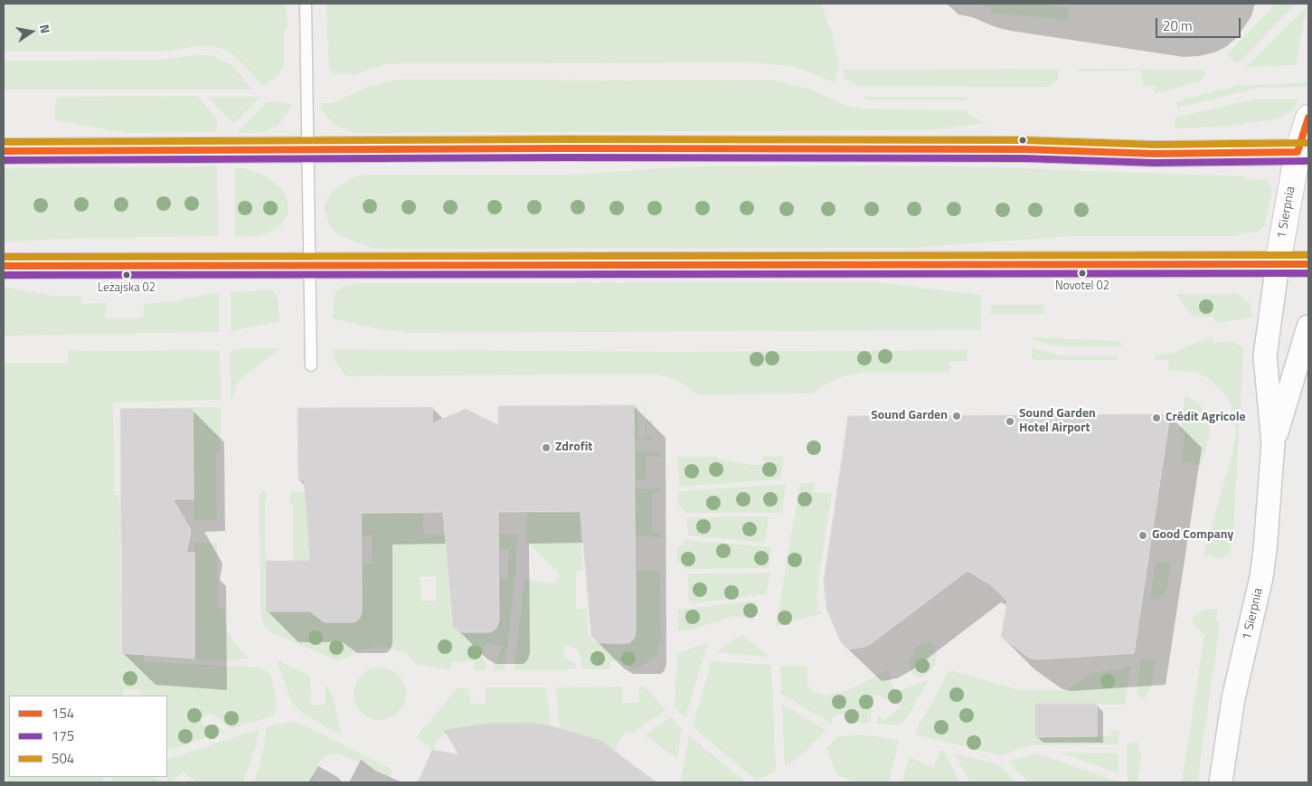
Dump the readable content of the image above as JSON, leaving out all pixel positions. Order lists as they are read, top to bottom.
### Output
{
  "streets": {
    "main road": ["1 Sierpnia"]
  },
  "places": [
    "Novotel 02",
    "Leżajska 02",
    "Sound Garden",
    "Crédit Agricole",
    "Sound Garden Hotel Airport",
    "Zdrofit",
    "Good Company"
  ],
  "lines": ["transit line 154", "transit line 504", "transit line 175"],
  "legend": ["154", "175", "504"],
  "scale_bar": "20 m",
  "north": "right"
}
